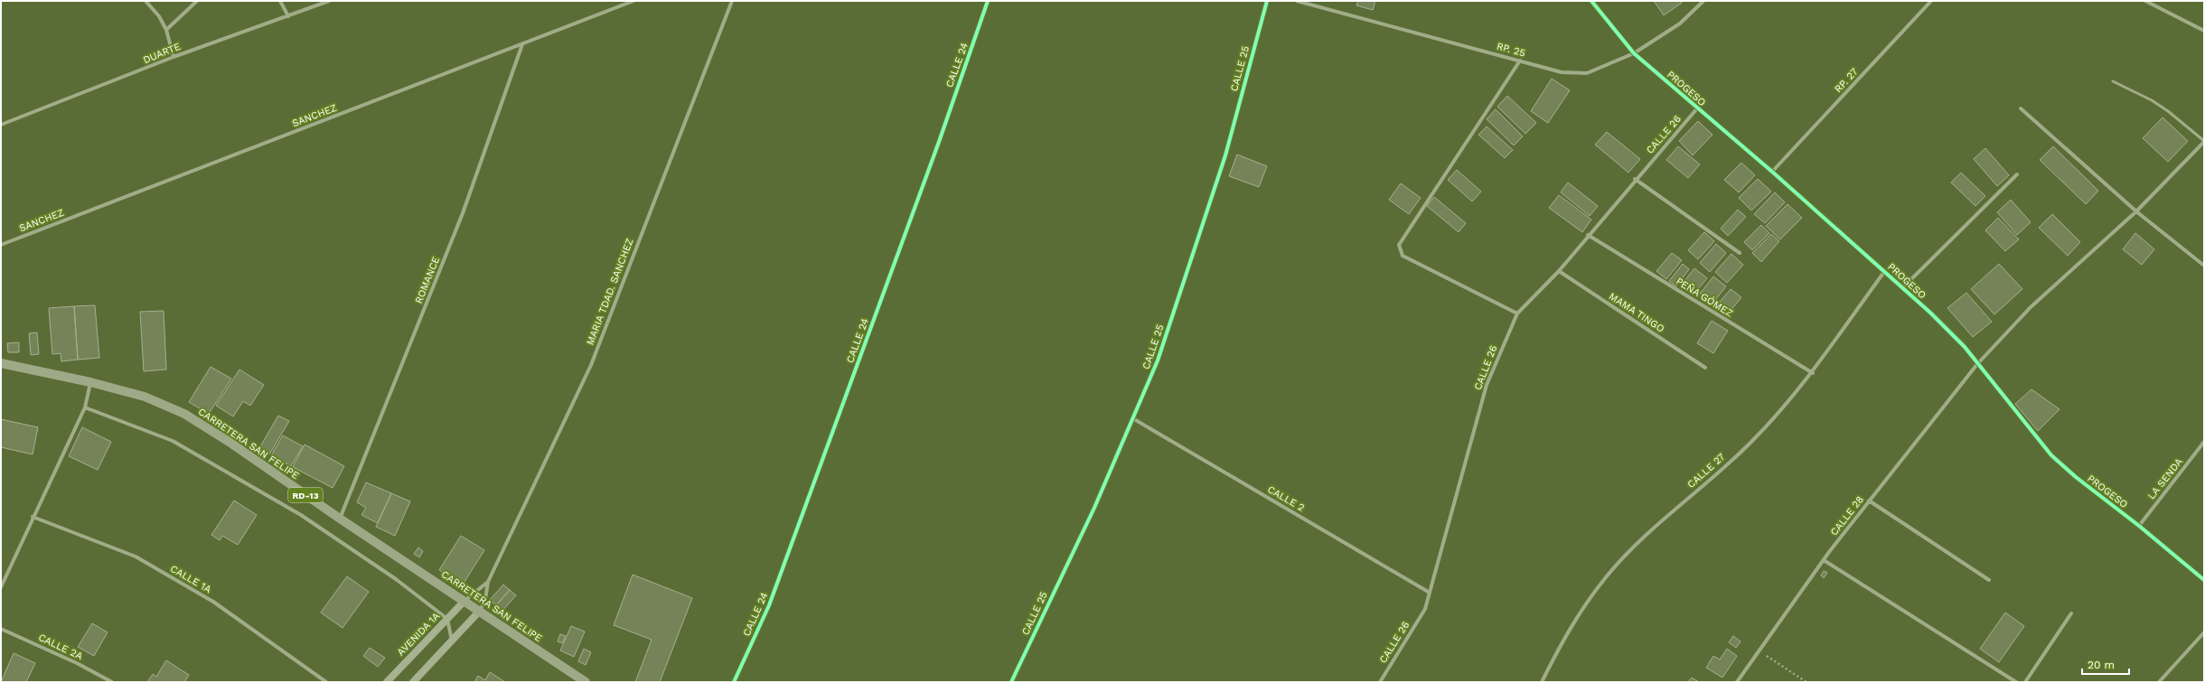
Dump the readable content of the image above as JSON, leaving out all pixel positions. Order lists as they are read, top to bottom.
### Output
{
  "streets": {
    "main road": ["CARRETERA SAN FELIPE", "RD-13", "AVENIDA 1A"],
    "street": [
      "RP. 25",
      "DUARTE",
      "CALLE 24",
      "CALLE 25",
      "RP. 27",
      "PROGESO",
      "SANCHEZ",
      "CALLE 26",
      "ROMANCE",
      "MARIA TDAD. SANCHEZ",
      "PEÑA GÓMEZ",
      "MAMA TINGO",
      "CALLE 27",
      "LA SENDA",
      "CALLE 2",
      "CALLE 28",
      "CALLE 1A",
      "CALLE 2A"
    ]
  },
  "crossings": [
    ["RP. 25", "PROGESO"],
    ["CALLE 25", "CALLE 2"],
    ["RP. 27", "PROGESO"],
    ["PROGESO", "CALLE 26"],
    ["PROGESO", "CALLE 27"],
    ["PROGESO", "LA SENDA"],
    ["PROGESO", "CALLE 28"],
    ["SANCHEZ", "ROMANCE"],
    ["CALLE 26", "PEÑA GÓMEZ"],
    ["CALLE 26", "MAMA TINGO"],
    ["CALLE 26", "CALLE 2"],
    ["ROMANCE", "CARRETERA SAN FELIPE"],
    ["PEÑA GÓMEZ", "CALLE 27"],
    ["CARRETERA SAN FELIPE", "AVENIDA 1A"]
  ],
  "scale_bar": "20 m"
}
